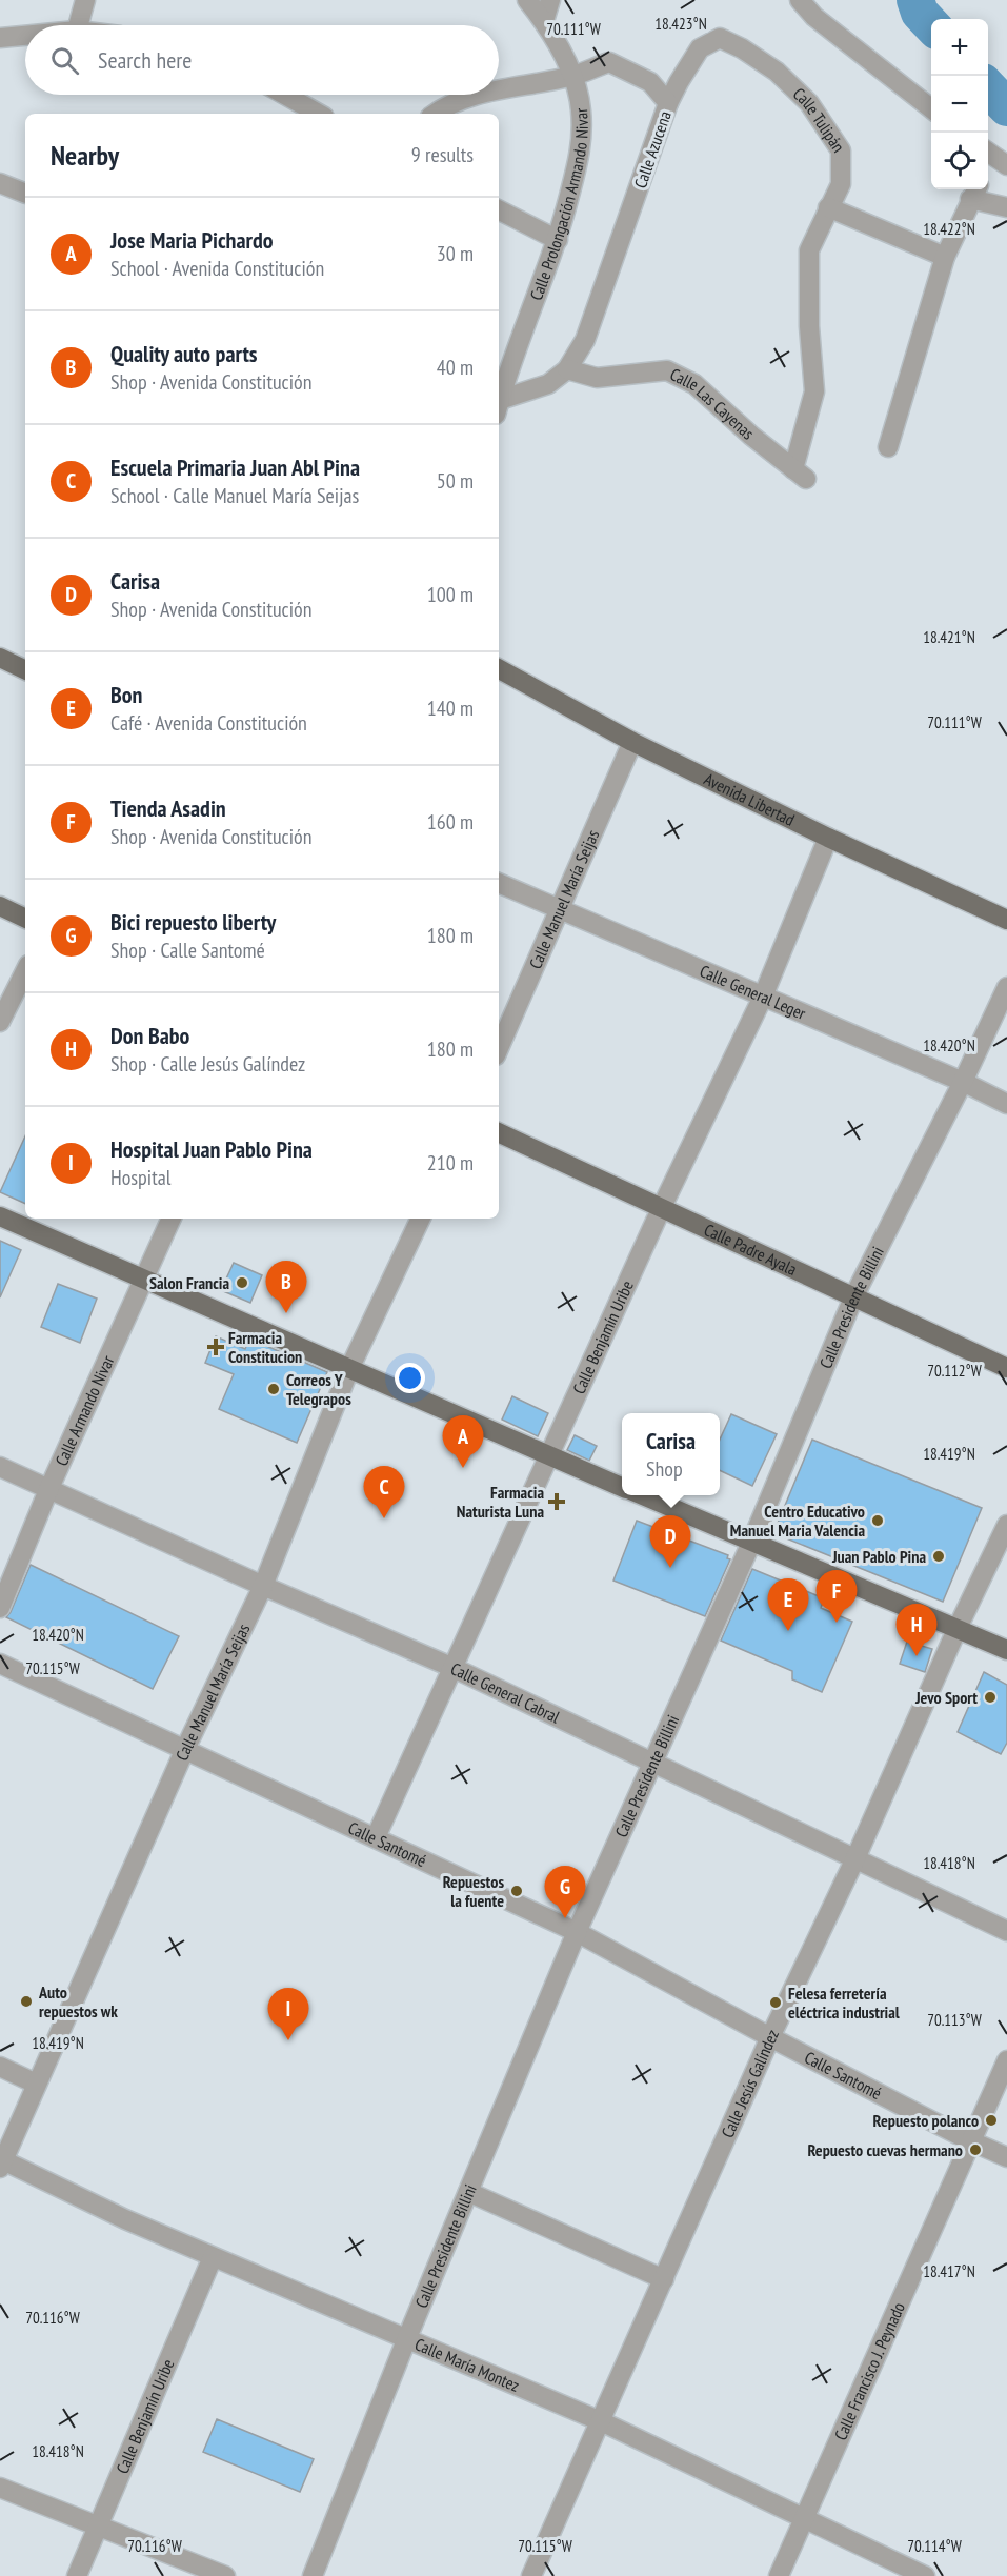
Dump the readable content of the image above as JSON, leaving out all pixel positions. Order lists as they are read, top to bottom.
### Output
{
  "streets": {
    "main road": ["Avenida Libertad", "Calle Padre Ayala"],
    "street": [
      "Calle Tulipán",
      "Calle Azucena",
      "Calle Prolongación Armando Nivar",
      "Calle Las Cayenas",
      "Calle Manuel María Seijas",
      "Calle General Leger",
      "Calle Presidente Billini",
      "Calle Benjamín Uribe",
      "Calle Armando Nivar",
      "Calle General Cabral",
      "Calle Santomé",
      "Calle Jesús Galíndez",
      "Calle María Montez",
      "Calle Francisco J. Peynado"
    ]
  },
  "crossings": [
    ["Calle Tulipán", "Calle Azucena"],
    ["Calle Tulipán", "Calle Las Cayenas"],
    ["Calle Azucena", "Calle Prolongación Armando Nivar"],
    ["Calle Azucena", "Calle Las Cayenas"],
    ["Avenida Libertad", "Calle Manuel María Seijas"],
    ["Avenida Libertad", "Calle Benjamín Uribe"],
    ["Calle Manuel María Seijas", "Calle General Leger"],
    ["Calle Manuel María Seijas", "Calle General Cabral"],
    ["Calle Manuel María Seijas", "Calle Santomé"],
    ["Calle Manuel María Seijas", "Calle María Montez"],
    ["Calle General Leger", "Calle Presidente Billini"],
    ["Calle General Leger", "Calle Benjamín Uribe"],
    ["Calle Padre Ayala", "Calle Presidente Billini"],
    ["Calle Padre Ayala", "Calle Benjamín Uribe"],
    ["Calle Presidente Billini", "Calle General Cabral"],
    ["Calle Presidente Billini", "Calle Santomé"],
    ["Calle Presidente Billini", "Calle María Montez"],
    ["Calle Benjamín Uribe", "Calle General Cabral"],
    ["Calle Benjamín Uribe", "Calle Santomé"],
    ["Calle Benjamín Uribe", "Calle María Montez"],
    ["Calle Armando Nivar", "Calle General Cabral"],
    ["Calle General Cabral", "Calle Jesús Galíndez"],
    ["Calle Santomé", "Calle Jesús Galíndez"],
    ["Calle Santomé", "Calle Francisco J. Peynado"],
    ["Calle Jesús Galíndez", "Calle María Montez"],
    ["Calle María Montez", "Calle Francisco J. Peynado"]
  ],
  "places": {
    "other": [
      "Salon Francia",
      "Correos Y Telegrapos",
      "Centro Educativo Manuel Maria Valencia",
      "Juan Pablo Pina",
      "Jevo Sport",
      "Repuestos la fuente",
      "Auto repuestos wk",
      "Felesa ferretería eléctrica industrial",
      "Repuesto polanco",
      "Repuesto cuevas hermano"
    ],
    "health": ["Farmacia Constitucion", "Farmacia Naturista Luna"]
  },
  "page": {
    "map_buttons": ["+", "−"],
    "search": "Search here",
    "heading": ["Nearby", "9 results"],
    "list": [
      {
        "mark": "A",
        "name": "Jose Maria Pichardo",
        "note": "School · Avenida Constitución",
        "value": "30 m"
      },
      {
        "mark": "B",
        "name": "Quality auto parts",
        "note": "Shop · Avenida Constitución",
        "value": "40 m"
      },
      {
        "mark": "C",
        "name": "Escuela Primaria Juan Abl Pina",
        "note": "School · Calle Manuel María Seijas",
        "value": "50 m"
      },
      {
        "mark": "D",
        "name": "Carisa",
        "note": "Shop · Avenida Constitución",
        "value": "100 m"
      },
      {
        "mark": "E",
        "name": "Bon",
        "note": "Café · Avenida Constitución",
        "value": "140 m"
      },
      {
        "mark": "F",
        "name": "Tienda Asadin",
        "note": "Shop · Avenida Constitución",
        "value": "160 m"
      },
      {
        "mark": "G",
        "name": "Bici repuesto liberty",
        "note": "Shop · Calle Santomé",
        "value": "180 m"
      },
      {
        "mark": "H",
        "name": "Don Babo",
        "note": "Shop · Calle Jesús Galíndez",
        "value": "180 m"
      },
      {
        "mark": "I",
        "name": "Hospital Juan Pablo Pina",
        "note": "Hospital",
        "value": "210 m"
      }
    ],
    "pins": [
      "B",
      "A",
      "C",
      "D",
      "F",
      "E",
      "H",
      "G",
      "I"
    ],
    "popup": ["Carisa", "Shop"]
  },
  "coordinates": [
    "18.423°N",
    "70.111°W",
    "18.422°N",
    "18.421°N",
    "18.420°N",
    "70.112°W",
    "18.419°N",
    "70.115°W",
    "18.418°N",
    "70.113°W",
    "18.417°N",
    "70.116°W",
    "70.114°W"
  ]
}
